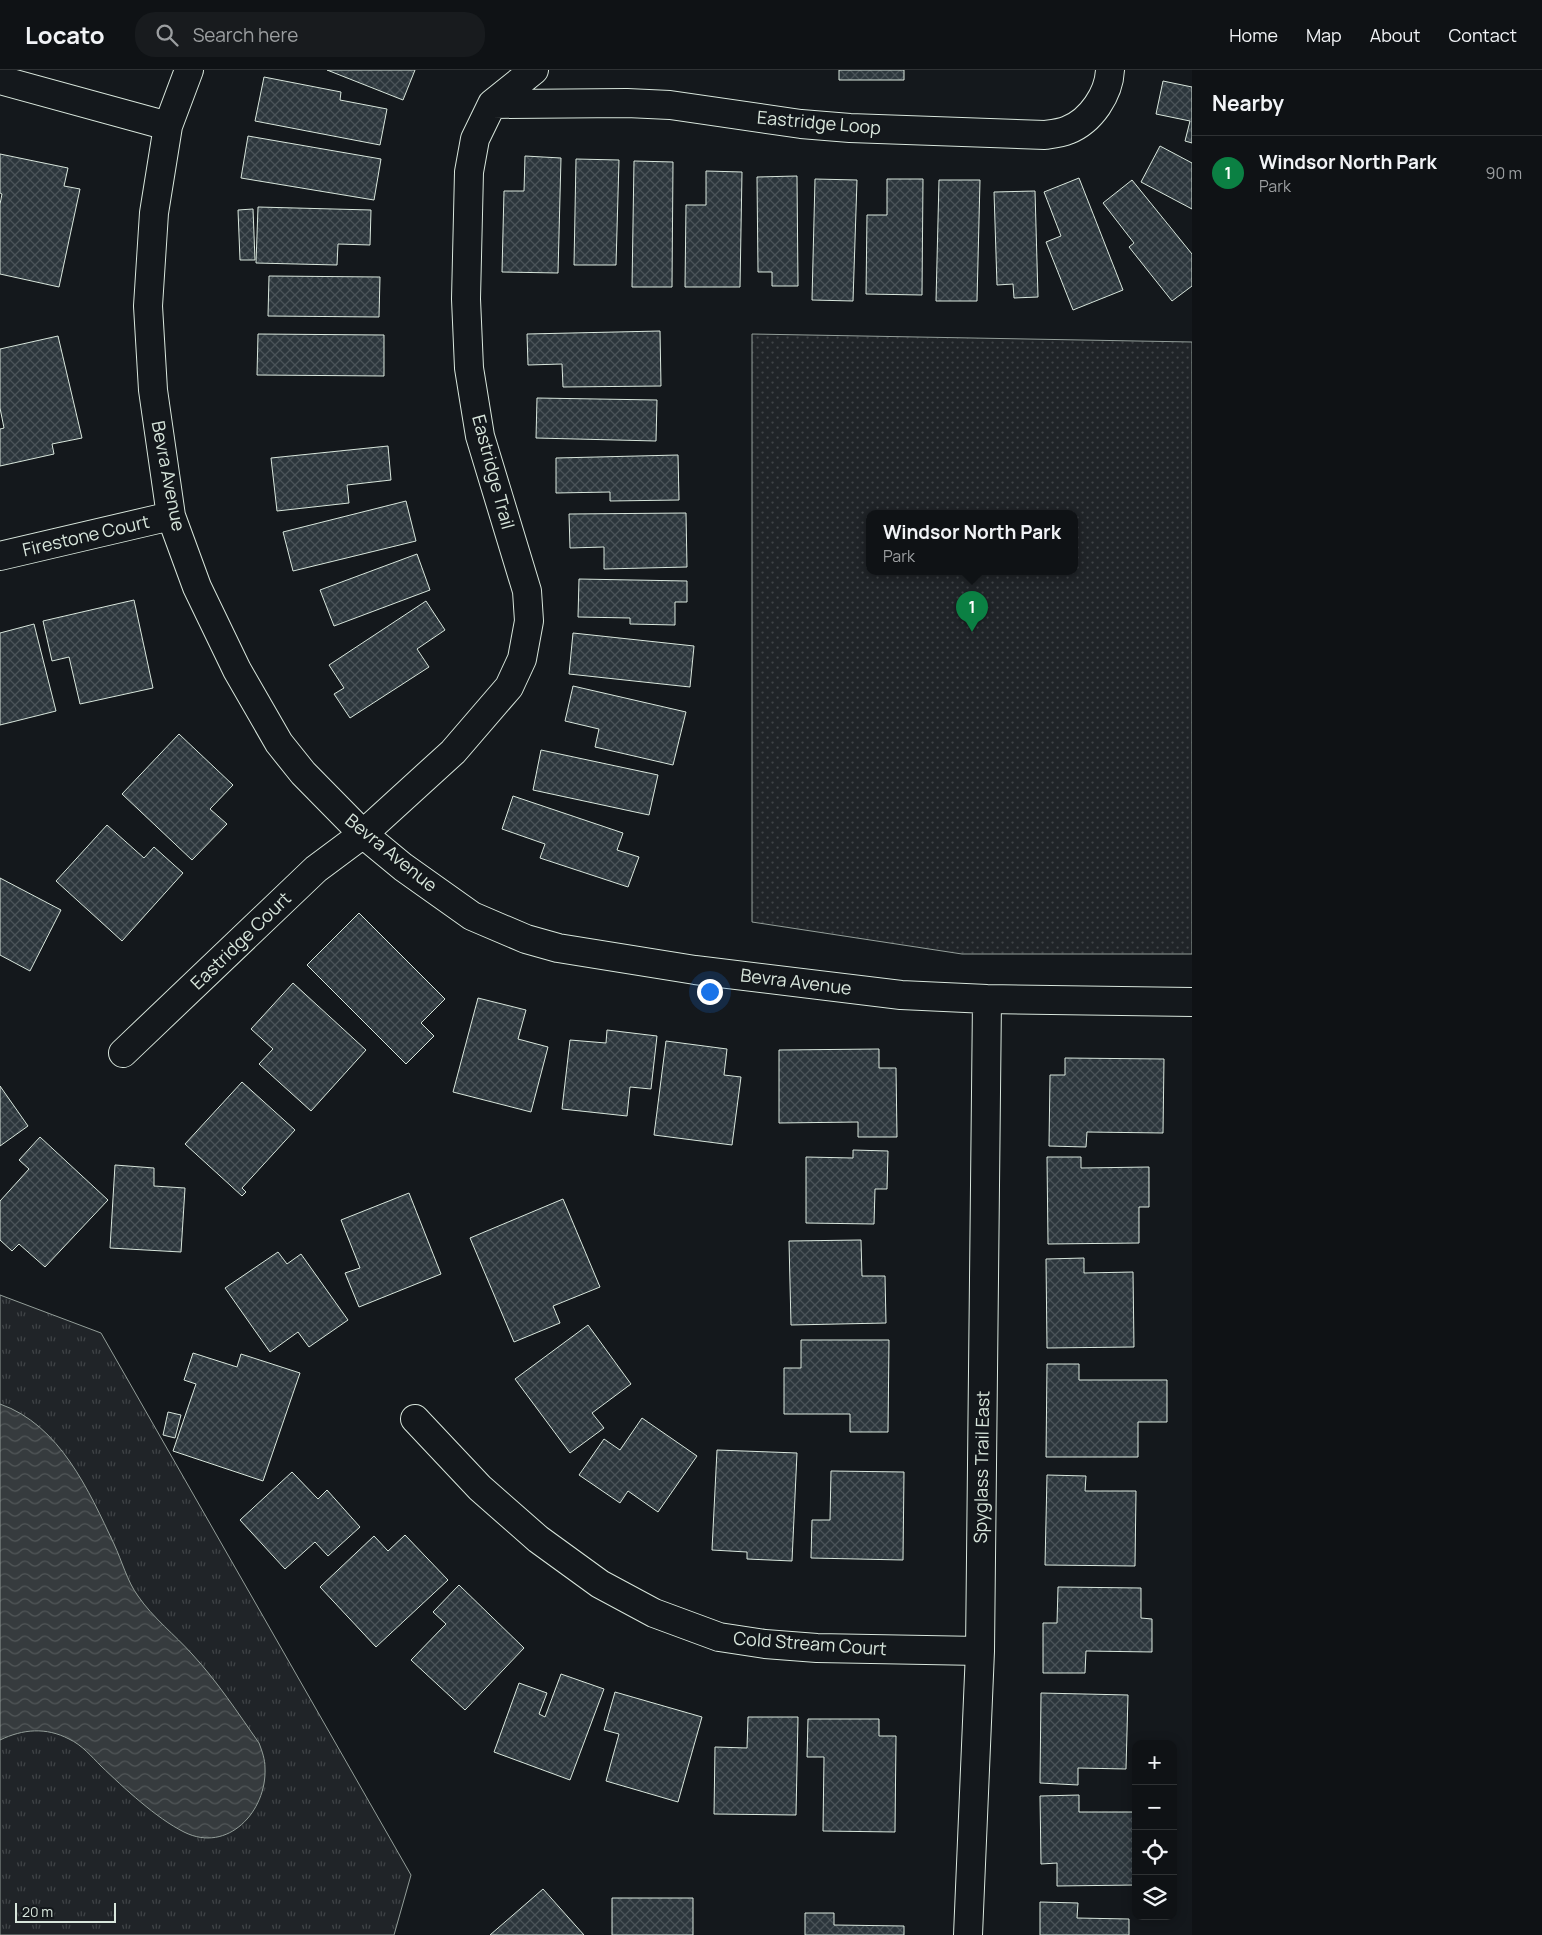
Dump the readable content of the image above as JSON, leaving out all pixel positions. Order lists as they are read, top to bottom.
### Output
{
  "streets": {
    "street": [
      "Eastridge Loop",
      "Eastridge Trail",
      "Bevra Avenue",
      "Firestone Court",
      "Eastridge Court",
      "Spyglass Trail East",
      "Cold Stream Court"
    ]
  },
  "crossings": [
    ["Eastridge Loop", "Eastridge Trail"],
    ["Eastridge Trail", "Bevra Avenue"],
    ["Eastridge Trail", "Eastridge Court"],
    ["Bevra Avenue", "Firestone Court"],
    ["Bevra Avenue", "Eastridge Court"],
    ["Bevra Avenue", "Spyglass Trail East"],
    ["Spyglass Trail East", "Cold Stream Court"]
  ],
  "scale_bar": "20 m",
  "page": {
    "header": "Locato",
    "search": "Search here",
    "nav": [
      "Home",
      "Map",
      "About",
      "Contact"
    ],
    "heading": "Nearby",
    "list": [
      {
        "mark": "1",
        "name": "Windsor North Park",
        "note": "Park",
        "value": "90 m"
      }
    ],
    "popup": ["Windsor North Park", "Park"],
    "pins": "1",
    "map_buttons": ["+", "−"],
    "scale": "20 m"
  }
}
